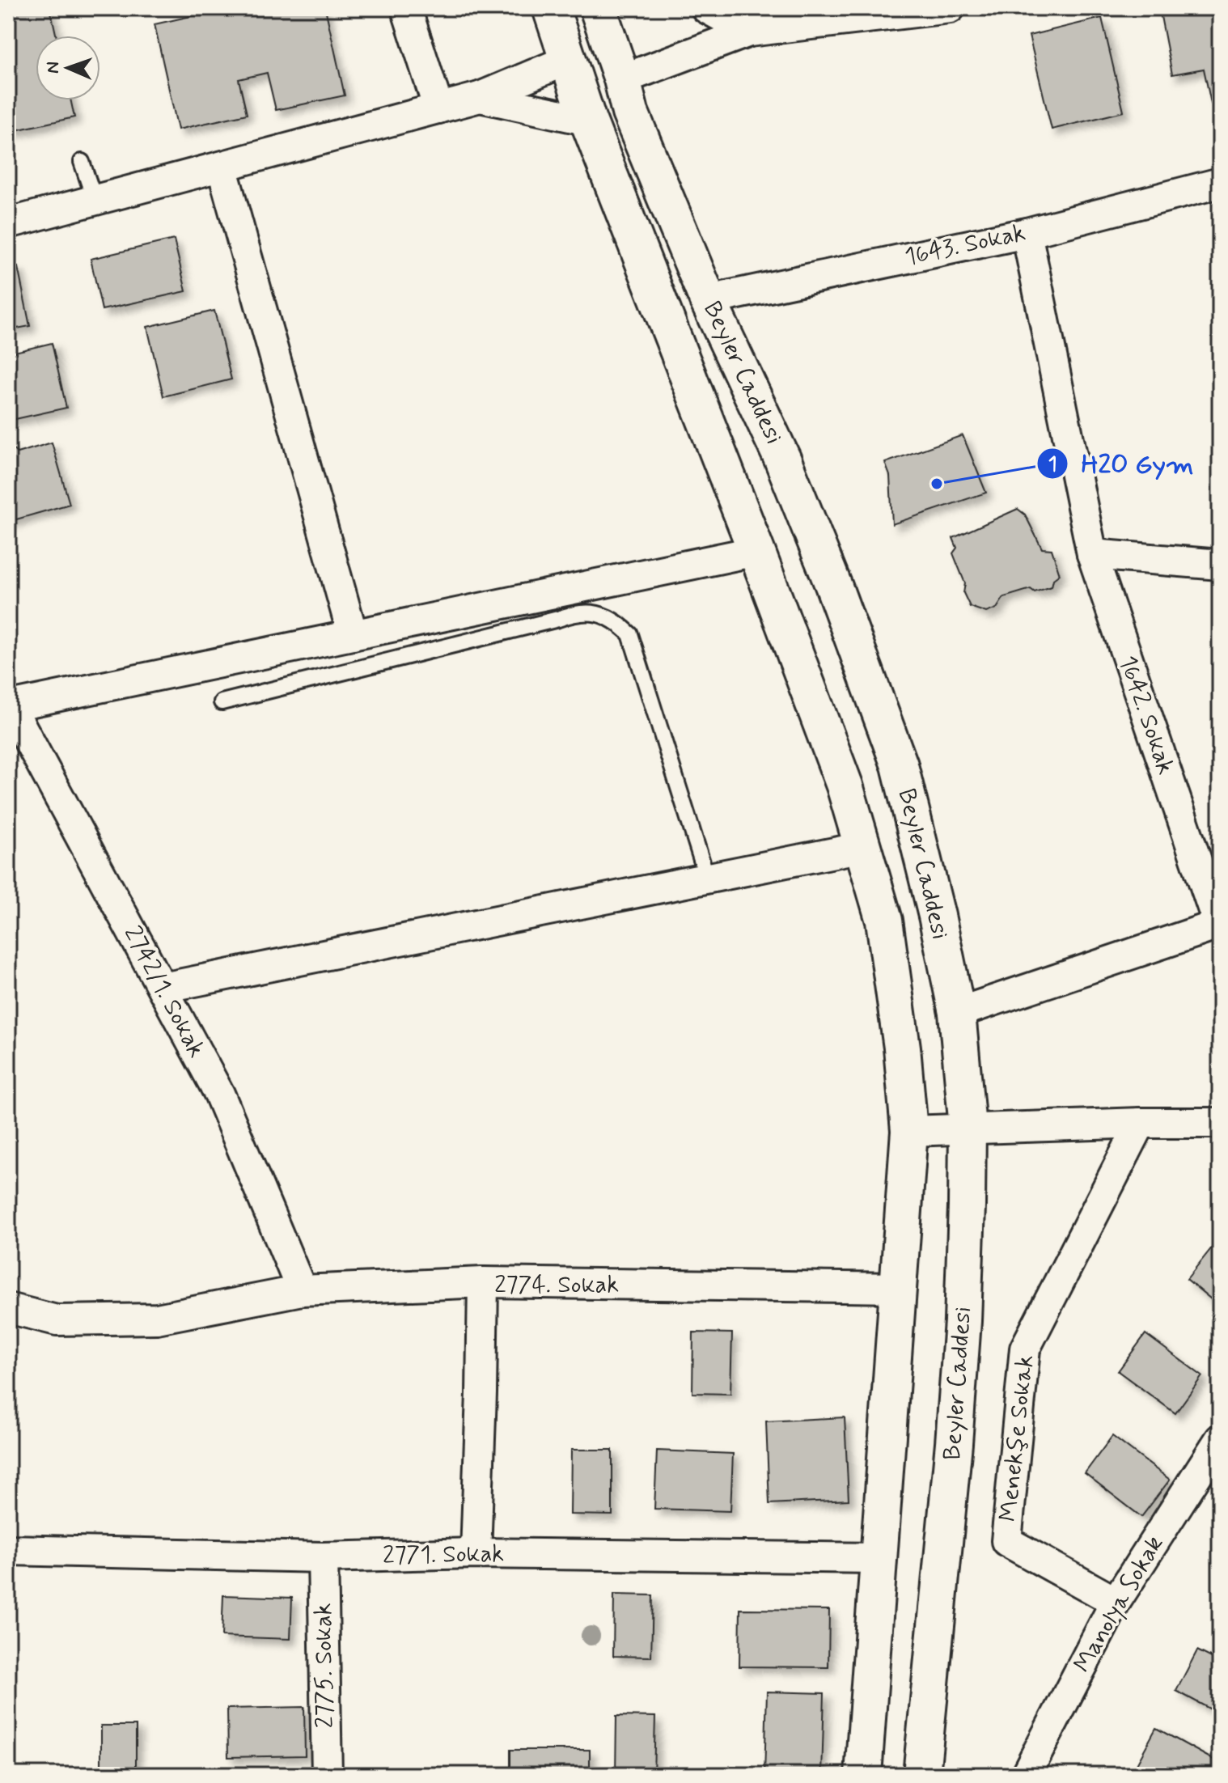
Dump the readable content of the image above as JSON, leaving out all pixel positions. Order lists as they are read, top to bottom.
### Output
{
  "streets": {
    "main road": ["Beyler Caddesi"],
    "street": [
      "1643. Sokak",
      "1642. Sokak",
      "2742/1. Sokak",
      "2774. Sokak",
      "Menekşe Sokak",
      "2771. Sokak",
      "Manolya Sokak",
      "2775. Sokak"
    ]
  },
  "crossings": [
    ["1643. Sokak", "Beyler Caddesi"],
    ["1643. Sokak", "1642. Sokak"],
    ["Beyler Caddesi", "1642. Sokak"],
    ["Beyler Caddesi", "2774. Sokak"],
    ["Beyler Caddesi", "2771. Sokak"],
    ["2774. Sokak", "2771. Sokak"],
    ["Menekşe Sokak", "Manolya Sokak"],
    ["2771. Sokak", "2775. Sokak"]
  ],
  "places": ["H2O Gym"],
  "north": "left"
}
